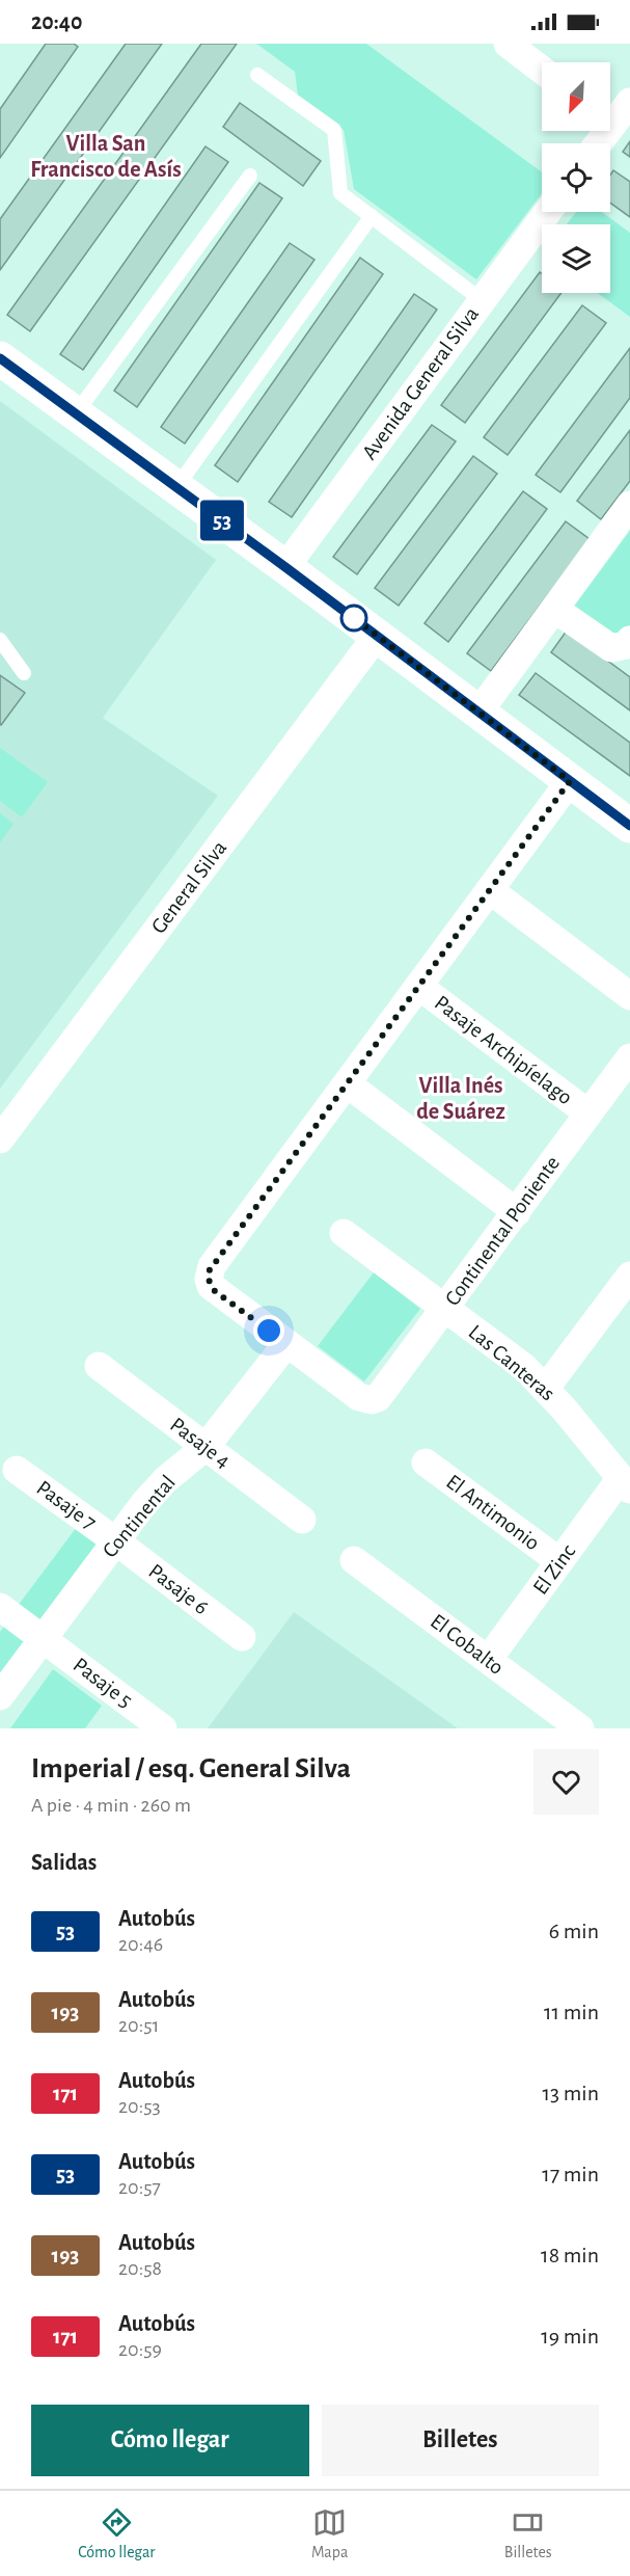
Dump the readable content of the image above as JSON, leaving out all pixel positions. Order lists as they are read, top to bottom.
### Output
{
  "streets": {
    "street": [
      "Avenida General Silva",
      "General Silva",
      "Pasaje Archipíelago",
      "Continental Poniente",
      "Las Canteras",
      "Pasaje 4",
      "Pasaje 7",
      "El Antimonio",
      "Continental",
      "El Zinc",
      "Pasaje 6",
      "El Cobalto",
      "Pasaje 5"
    ]
  },
  "crossings": [
    ["Pasaje Archipíelago", "Continental Poniente"],
    ["Continental Poniente", "Las Canteras"],
    ["Continental Poniente", "Continental"],
    ["Las Canteras", "El Zinc"],
    ["Pasaje 4", "Continental"],
    ["Pasaje 7", "Continental"],
    ["Pasaje 7", "Pasaje 6"],
    ["El Antimonio", "El Zinc"],
    ["Continental", "Pasaje 6"],
    ["Continental", "Pasaje 5"],
    ["El Zinc", "El Cobalto"]
  ],
  "districts": ["Villa San Francisco de Asís", "Villa Inés de Suárez"],
  "lines": ["bus line 53"],
  "north": "bottom left",
  "page": {
    "status": "20:40",
    "on_map": "53",
    "heading": [
      ["Imperial / esq. General Silva", "A pie · 4 min · 260 m"],
      "Salidas"
    ],
    "list": [
      {
        "mark": "53",
        "name": "Autobús",
        "note": "20:46",
        "value": "6 min"
      },
      {
        "mark": "193",
        "name": "Autobús",
        "note": "20:51",
        "value": "11 min"
      },
      {
        "mark": "171",
        "name": "Autobús",
        "note": "20:53",
        "value": "13 min"
      },
      {
        "mark": "53",
        "name": "Autobús",
        "note": "20:57",
        "value": "17 min"
      },
      {
        "mark": "193",
        "name": "Autobús",
        "note": "20:58",
        "value": "18 min"
      },
      {
        "mark": "171",
        "name": "Autobús",
        "note": "20:59",
        "value": "19 min"
      }
    ],
    "buttons": ["Cómo llegar", "Billetes"],
    "tabs": ["Cómo llegar", "Mapa", "Billetes"]
  }
}
